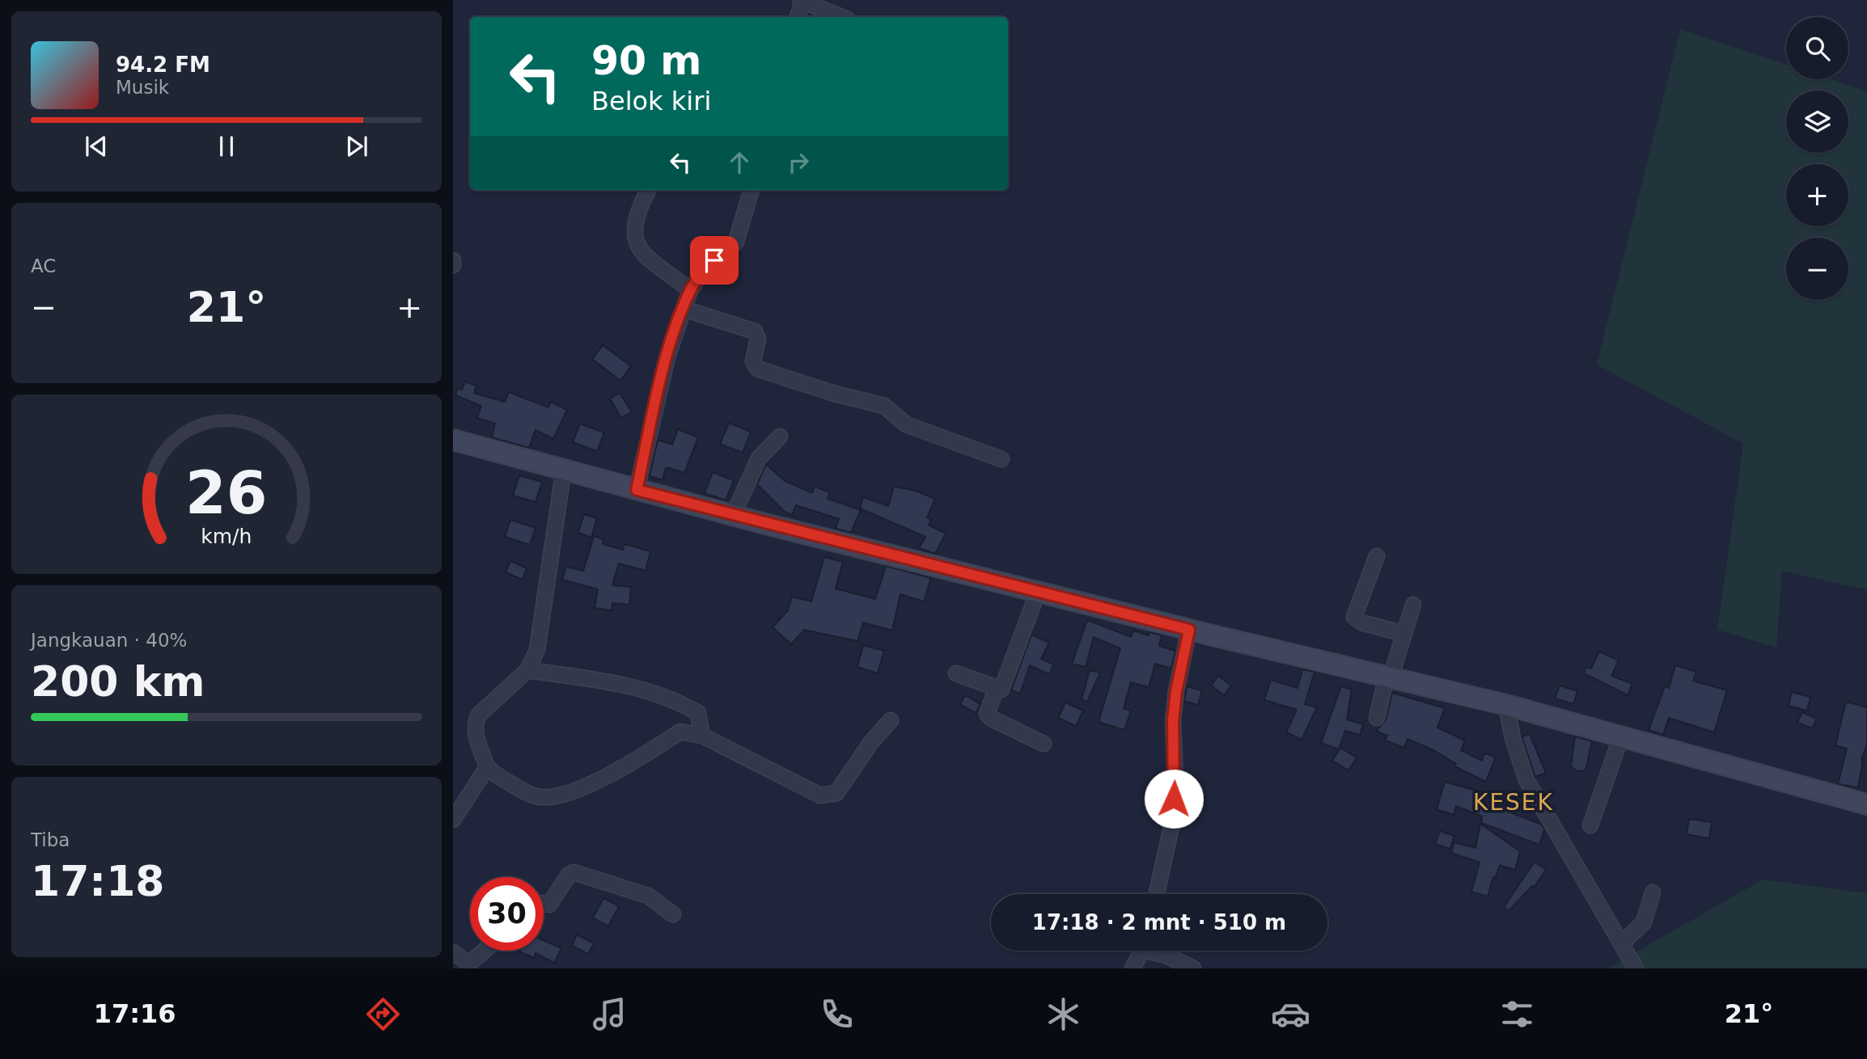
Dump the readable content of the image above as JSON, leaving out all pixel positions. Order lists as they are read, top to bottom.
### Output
{
  "districts": ["KESEK"],
  "page": {
    "map_buttons": ["+", "−"],
    "turn": ["90 m", "Belok kiri"],
    "song": ["94.2 FM", "Musik"],
    "tile": [
      "AC",
      ["Jangkauan · 40%", "200 km"],
      ["Tiba", "17:18"]
    ],
    "heat": ["−", "21°", "+"],
    "limit": "30",
    "trip": "17:18 · 2 mnt · 510 m",
    "tabs": ["17:16", "21°"],
    "gauge": ["26", "km/h"]
  }
}
